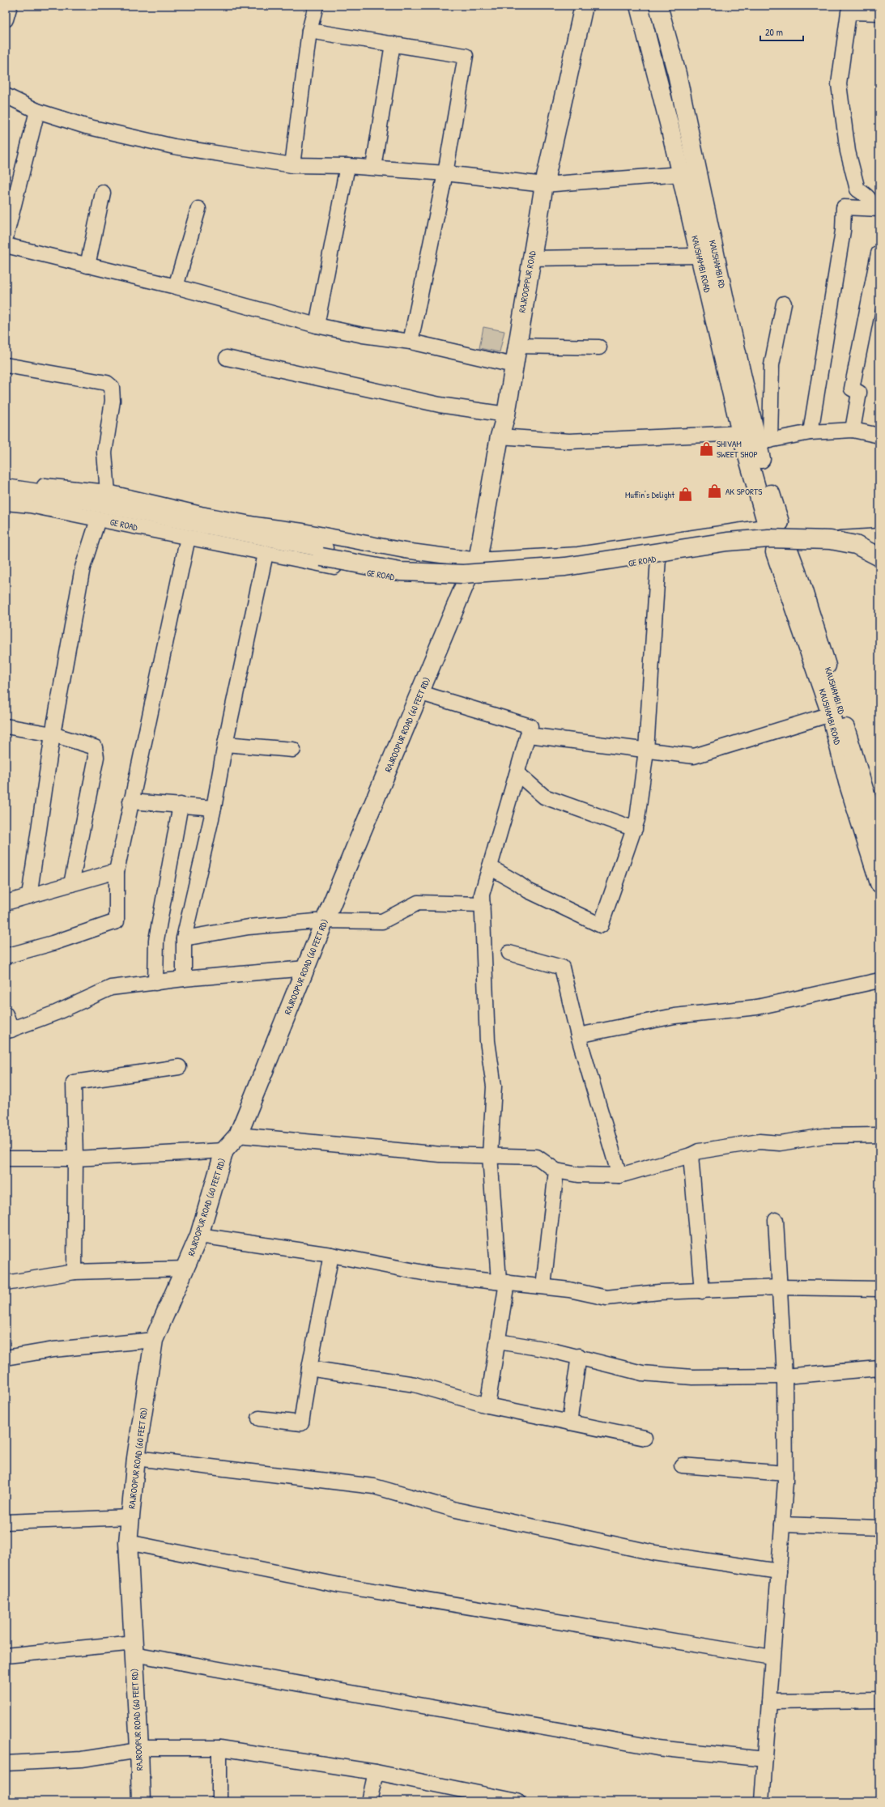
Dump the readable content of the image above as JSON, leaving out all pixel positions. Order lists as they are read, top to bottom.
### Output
{
  "streets": {
    "main road": [
      "KAUSHAMBI ROAD",
      "KAUSHAMBI RD",
      "RAJROOPPUR ROAD",
      "RAJROOPUR ROAD (60 FEET RD)"
    ],
    "street": ["GE ROAD"]
  },
  "crossings": [
    ["KAUSHAMBI ROAD", "KAUSHAMBI RD"],
    ["KAUSHAMBI ROAD", "GE ROAD"],
    ["KAUSHAMBI RD", "GE ROAD"],
    ["RAJROOPPUR ROAD", "GE ROAD"],
    ["RAJROOPPUR ROAD", "RAJROOPUR ROAD (60 FEET RD)"],
    ["GE ROAD", "RAJROOPUR ROAD (60 FEET RD)"]
  ],
  "places": {
    "shop": ["SHIVAM SWEET SHOP", "AK SPORTS", "Muffin's Delight"]
  },
  "scale_bar": "20 m"
}
